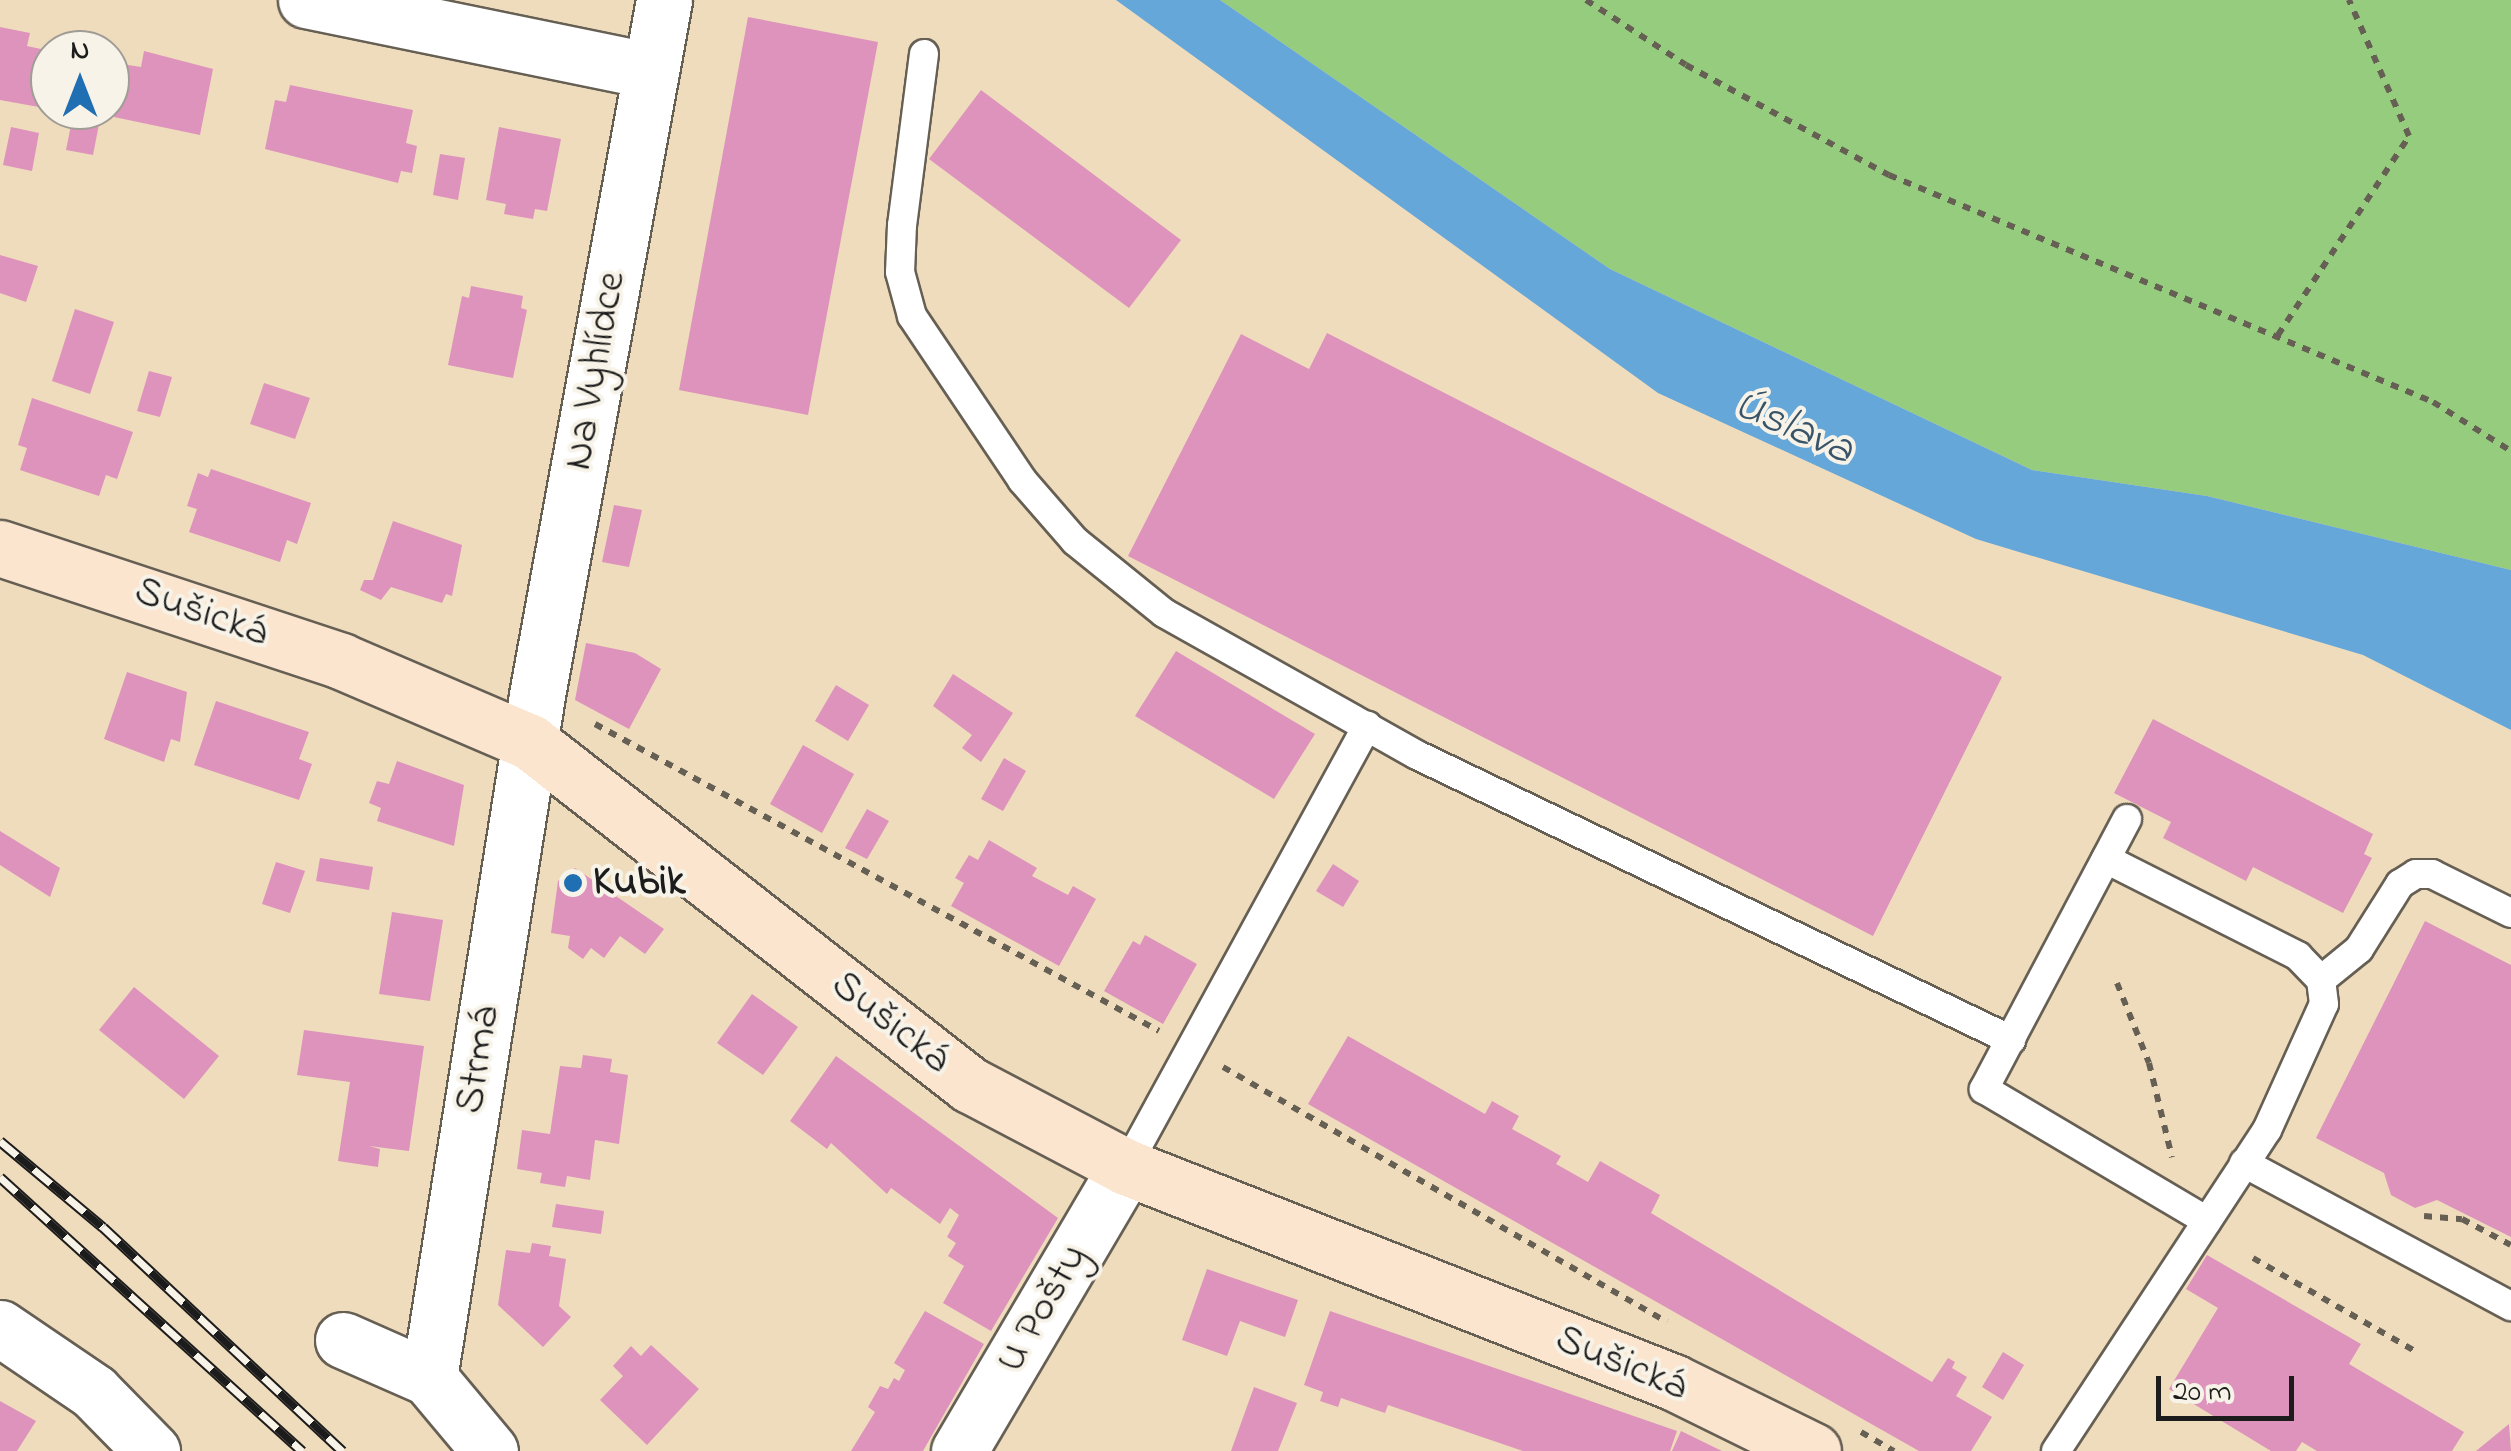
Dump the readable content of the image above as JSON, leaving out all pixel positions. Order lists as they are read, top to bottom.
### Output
{
  "streets": {
    "street": [
      "Na Vyhlídce",
      "Sušická",
      "Strmá",
      "U Pošty"
    ]
  },
  "crossings": [
    ["Na Vyhlídce", "Sušická"],
    ["Na Vyhlídce", "Strmá"],
    ["Sušická", "Strmá"],
    ["Sušická", "U Pošty"]
  ],
  "water": ["Úslava"],
  "places": ["Kubik"],
  "scale_bar": "20 m",
  "north": "top"
}
